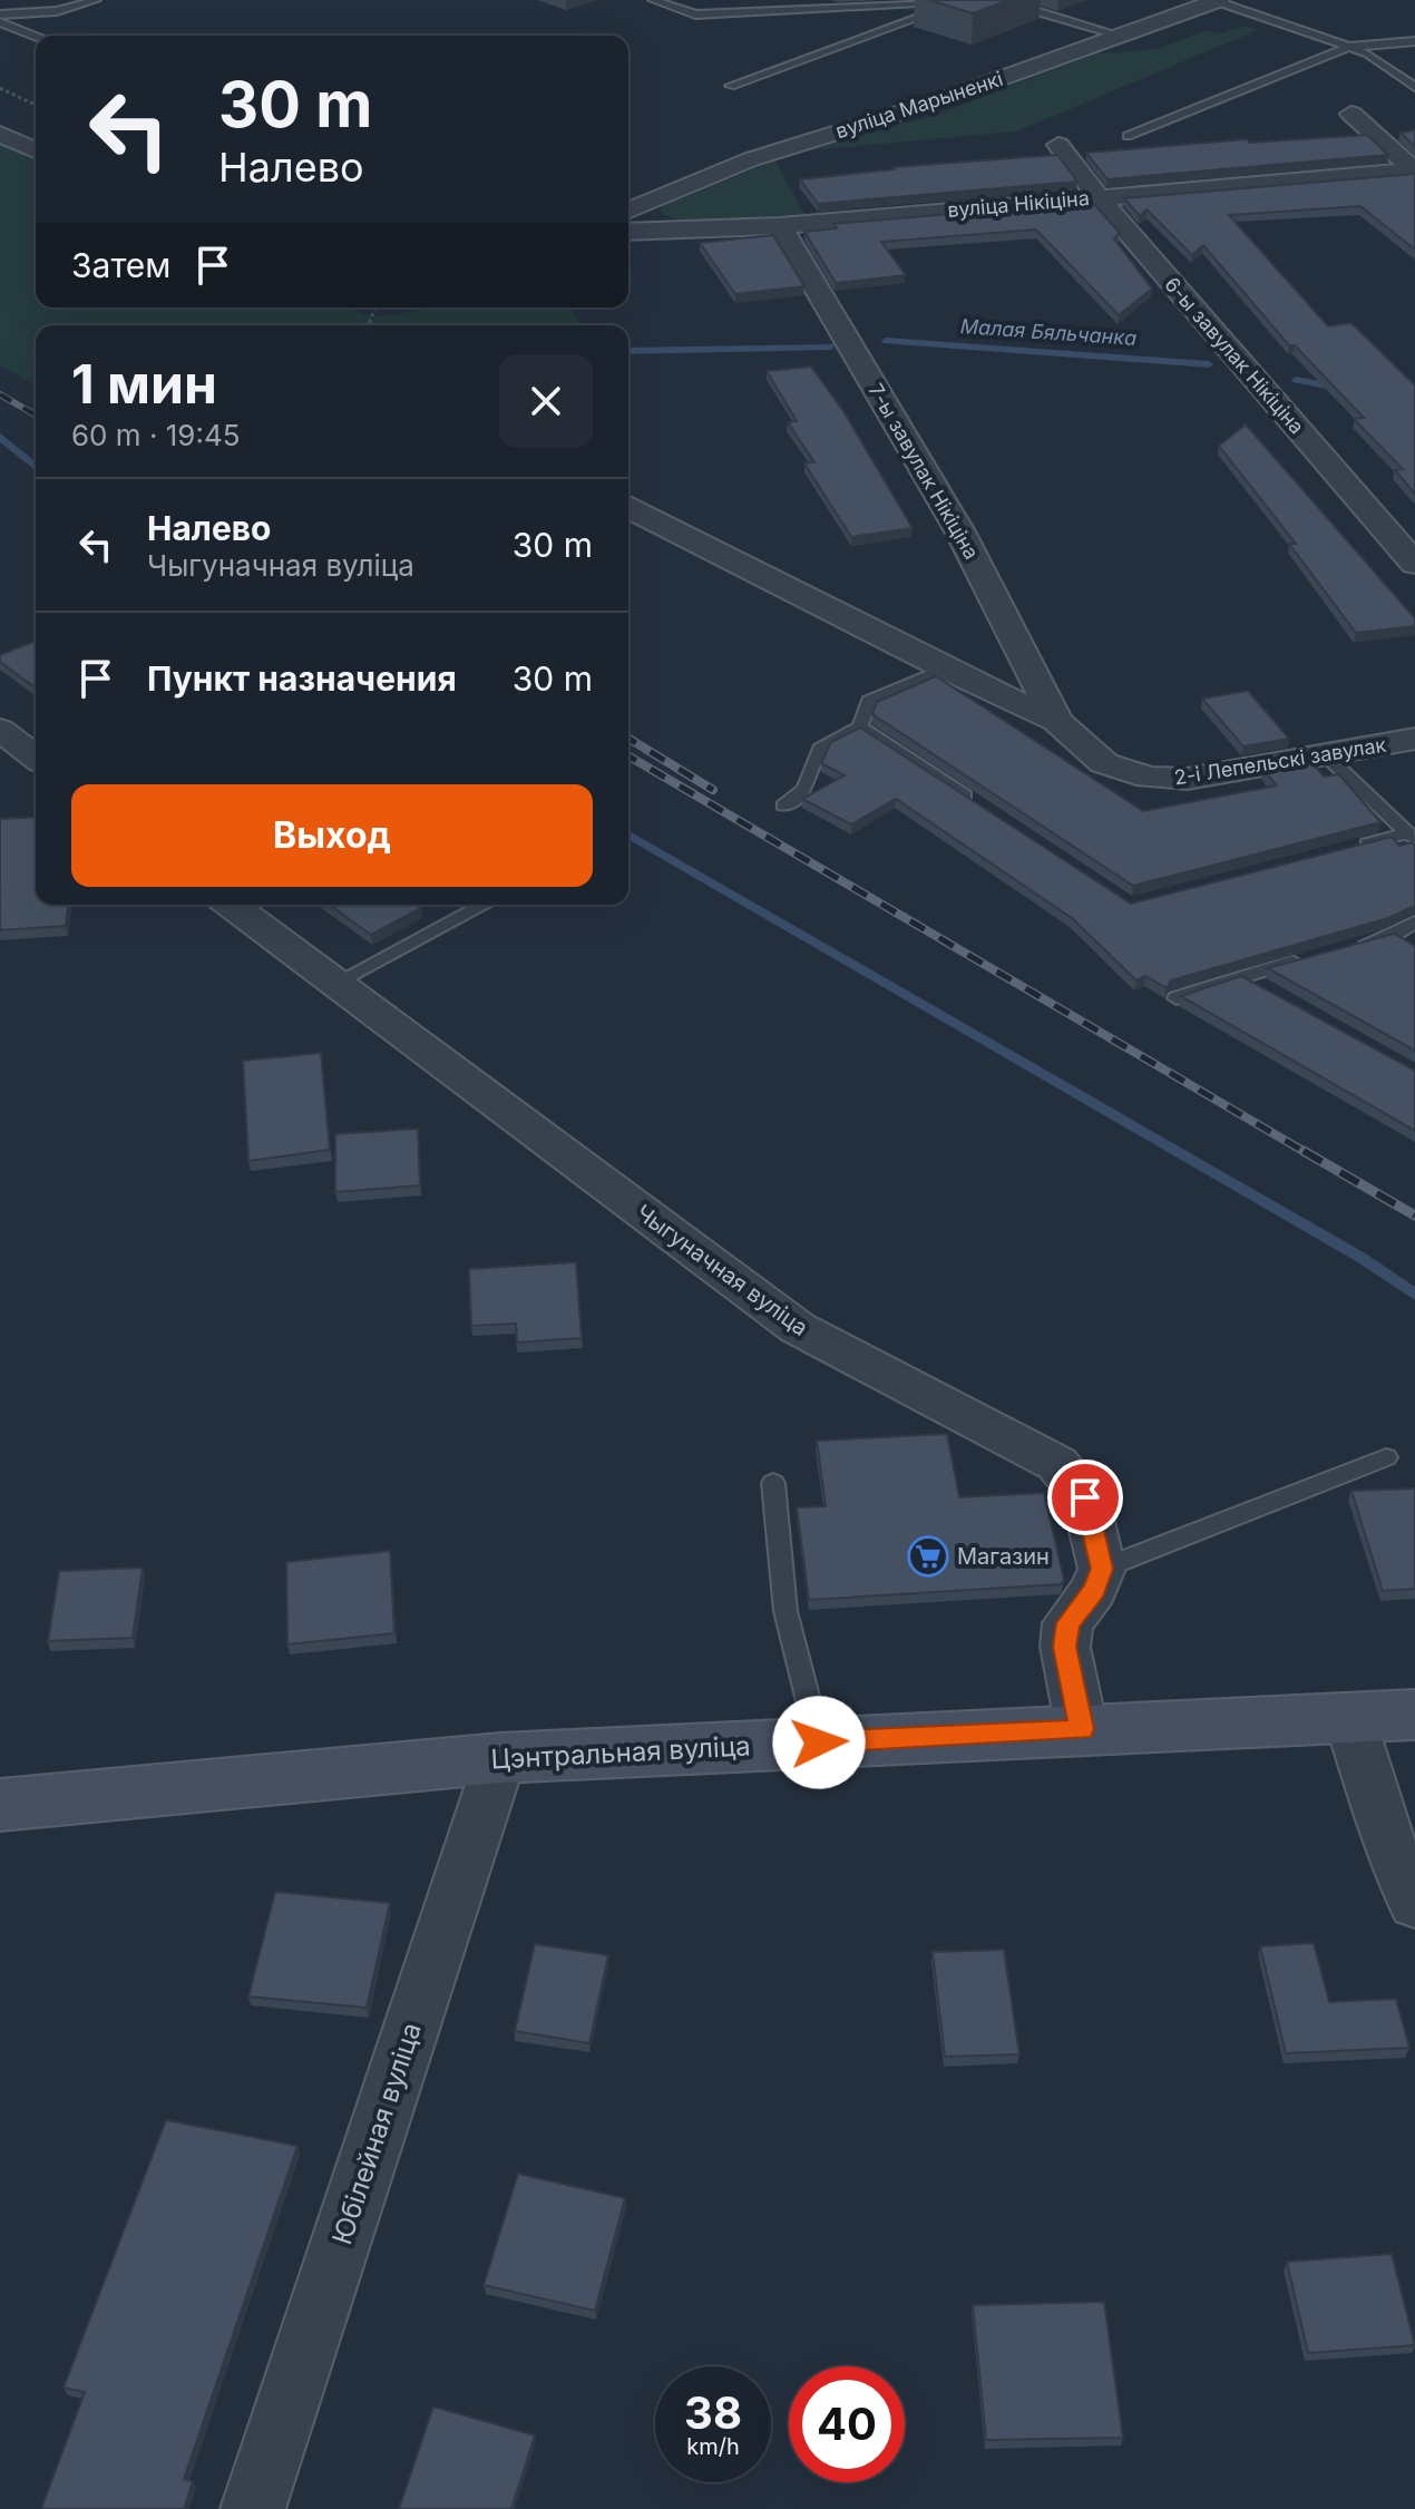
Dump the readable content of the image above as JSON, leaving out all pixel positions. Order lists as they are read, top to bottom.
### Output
{
  "streets": {
    "street": [
      "вуліца Марыненкі",
      "вуліца Нікіціна",
      "6-ы завулак Нікіціна",
      "7-ы завулак Нікіціна",
      "2-і Лепельскі завулак",
      "Чыгуначная вуліца",
      "Цэнтральная вуліца",
      "Юбілейная вуліца"
    ]
  },
  "crossings": [
    ["вуліца Нікіціна", "6-ы завулак Нікіціна"],
    ["вуліца Нікіціна", "7-ы завулак Нікіціна"],
    ["7-ы завулак Нікіціна", "2-і Лепельскі завулак"],
    ["Цэнтральная вуліца", "Юбілейная вуліца"]
  ],
  "water": ["Малая Бяльчанка"],
  "places": {
    "supermarket": ["Магазин"]
  },
  "page": {
    "turn": ["30 m", "Налево"],
    "then": "Затем",
    "heading": ["1 мин", "60 m · 19:45"],
    "list": [
      {
        "name": "Налево",
        "note": "Чыгуначная вуліца",
        "value": "30 m"
      },
      {
        "name": "Пункт назначения",
        "value": "30 m"
      }
    ],
    "buttons": "Выход",
    "speed": "38 km/h",
    "limit": "40"
  }
}
